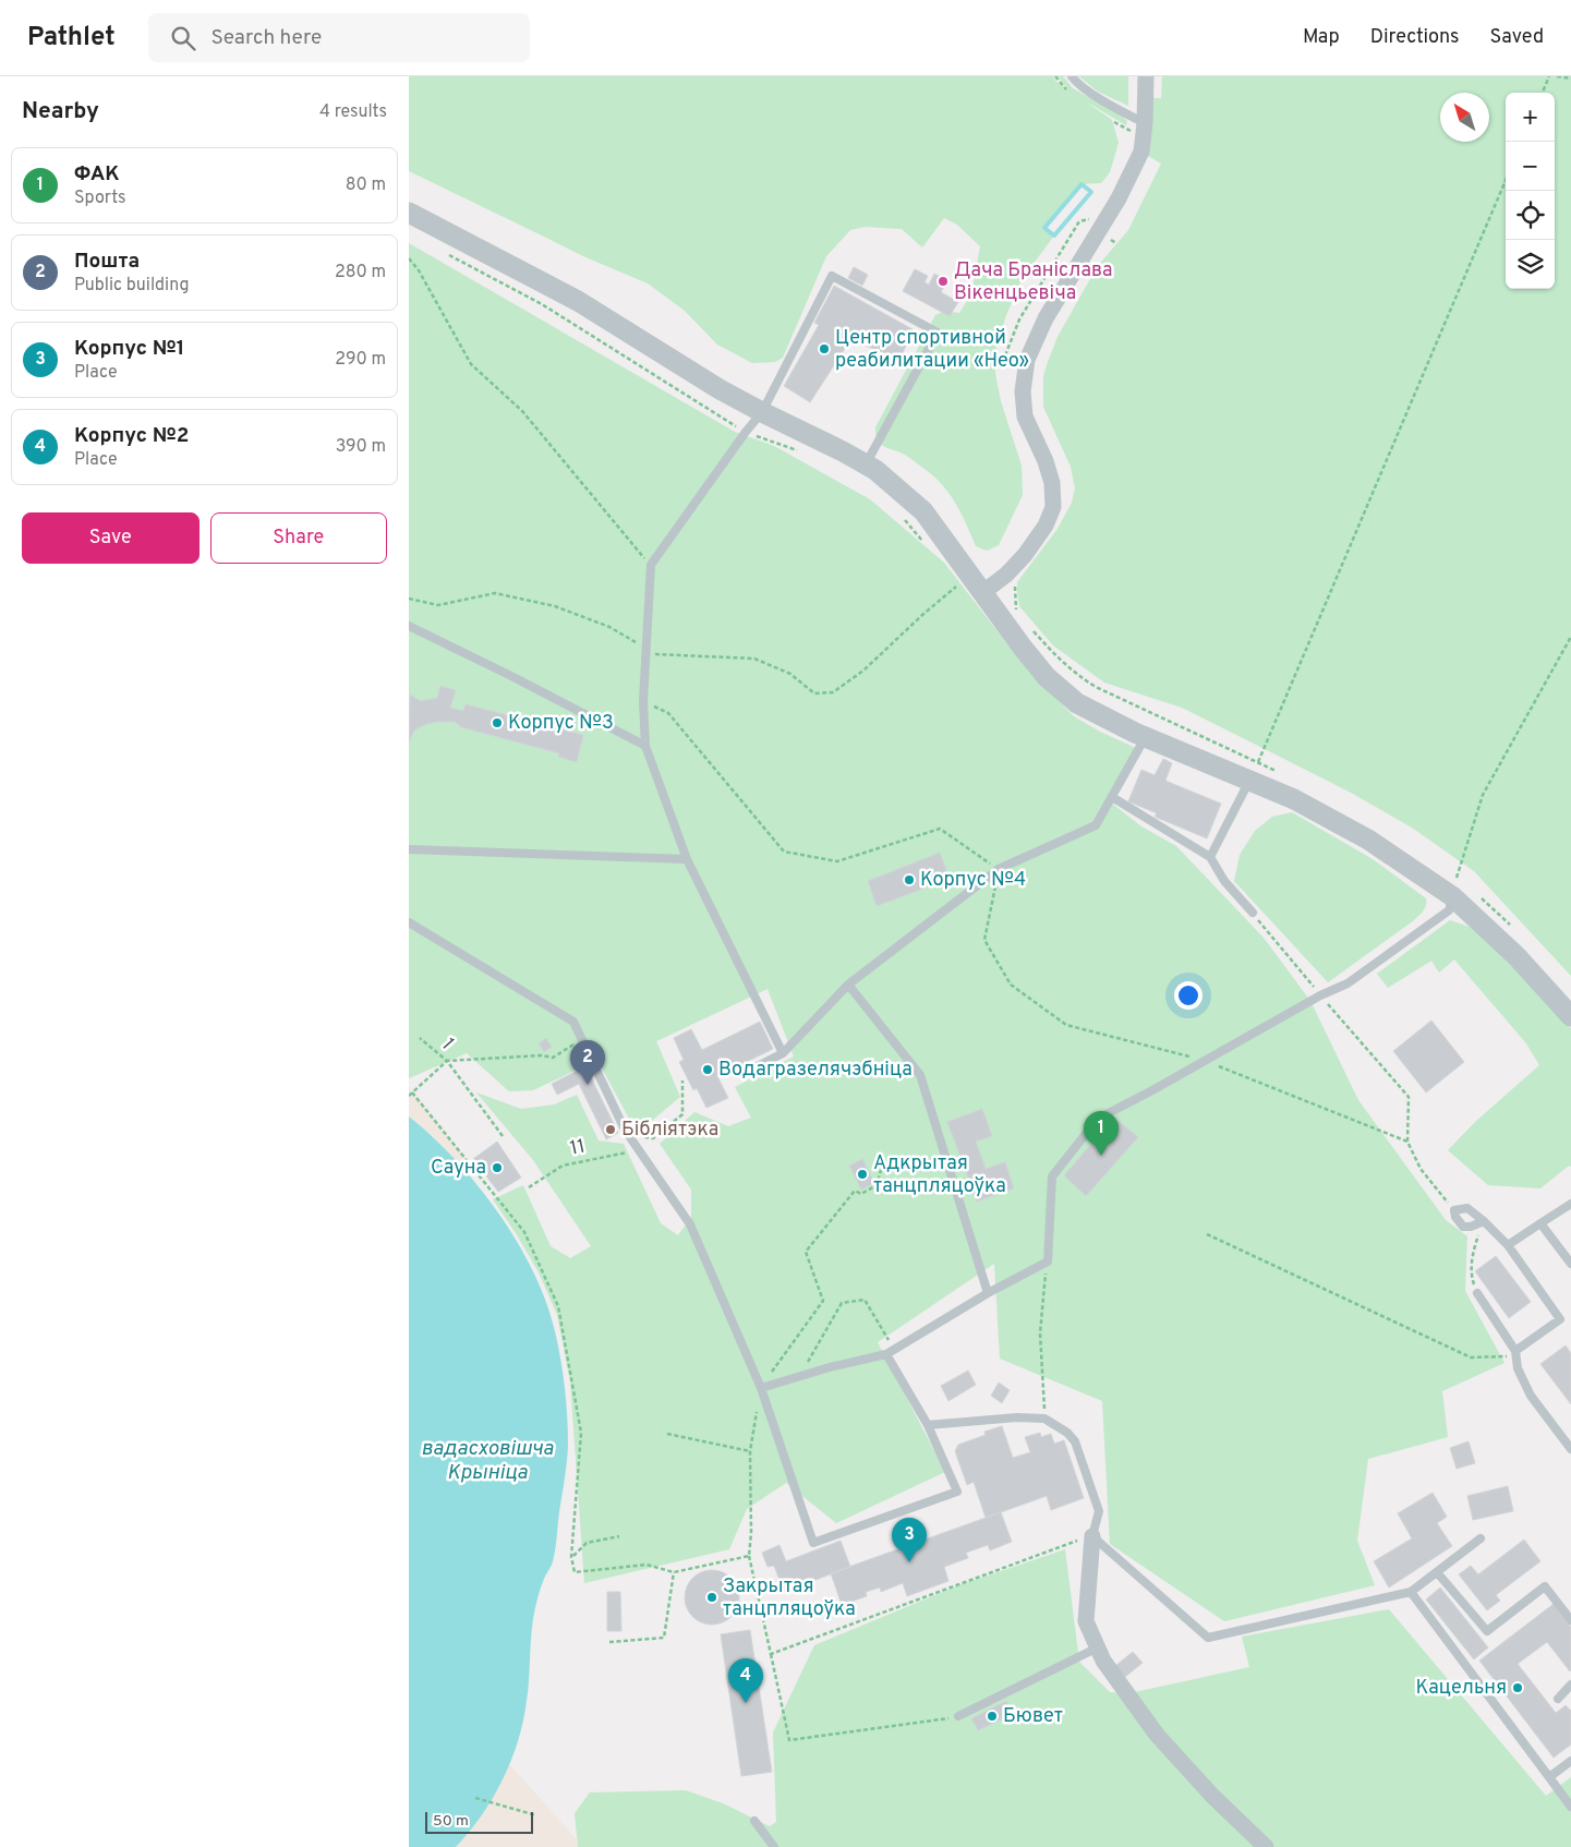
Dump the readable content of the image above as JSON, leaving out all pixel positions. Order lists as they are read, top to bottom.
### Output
{
  "streets": {
    "path": ["1", "11"]
  },
  "water": ["вадасховішча Крыніца"],
  "places": [
    "Дача Браніслава Вікенцьевіча",
    "Центр спортивной реабилитации «Нео»",
    "Корпус №3",
    "Корпус №4",
    "Водагразелячэбніца",
    "Бібліятэка",
    "Сауна",
    "Адкрытая танцпляцоўка",
    "Закрытая танцпляцоўка",
    "Кацельня",
    "Бювет"
  ],
  "scale_bar": "50 m",
  "north": "top left",
  "page": {
    "header": "Pathlet",
    "search": "Search here",
    "nav": ["Map", "Directions", "Saved"],
    "heading": ["Nearby", "4 results"],
    "map_buttons": ["+", "−"],
    "list": [
      {
        "mark": "1",
        "name": "ФАК",
        "note": "Sports",
        "value": "80 m"
      },
      {
        "mark": "2",
        "name": "Пошта",
        "note": "Public building",
        "value": "280 m"
      },
      {
        "mark": "3",
        "name": "Корпус №1",
        "note": "Place",
        "value": "290 m"
      },
      {
        "mark": "4",
        "name": "Корпус №2",
        "note": "Place",
        "value": "390 m"
      }
    ],
    "buttons": ["Save", "Share"],
    "pins": [
      "2",
      "1",
      "3",
      "4"
    ],
    "scale": "50 m"
  }
}
